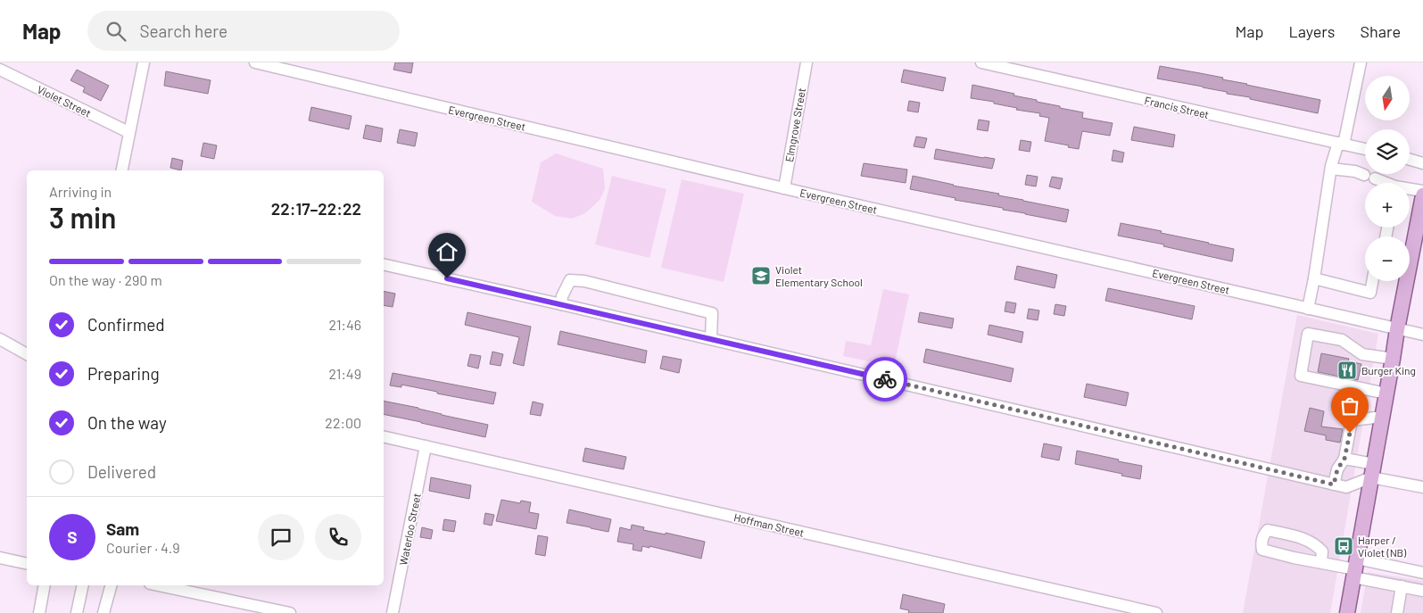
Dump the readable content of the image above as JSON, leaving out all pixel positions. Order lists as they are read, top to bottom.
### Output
{
  "streets": {
    "street": [
      "Violet Street",
      "Francis Street",
      "Evergreen Street",
      "Elmgrove Street",
      "Hoffman Street",
      "Waterloo Street"
    ]
  },
  "crossings": [
    ["Evergreen Street", "Elmgrove Street"],
    ["Hoffman Street", "Waterloo Street"]
  ],
  "places": {
    "school or university": ["Violet Elementary School"],
    "restaurant": ["Burger King"],
    "bus stop": ["Harper / Violet (NB)"]
  },
  "north": "bottom",
  "page": {
    "header": "Map",
    "search": "Search here",
    "nav": ["Map", "Layers", "Share"],
    "map_buttons": ["+", "−"],
    "heading": ["3 min", "Arriving in", "22:17–22:22"],
    "panel": ["Sam", "Courier · 4.9"],
    "bar": "On the way · 290 m",
    "list": [
      ["Confirmed", "21:46"],
      ["Preparing", "21:49"],
      ["On the way", "22:00"],
      "Delivered"
    ],
    "round": "S"
  }
}
